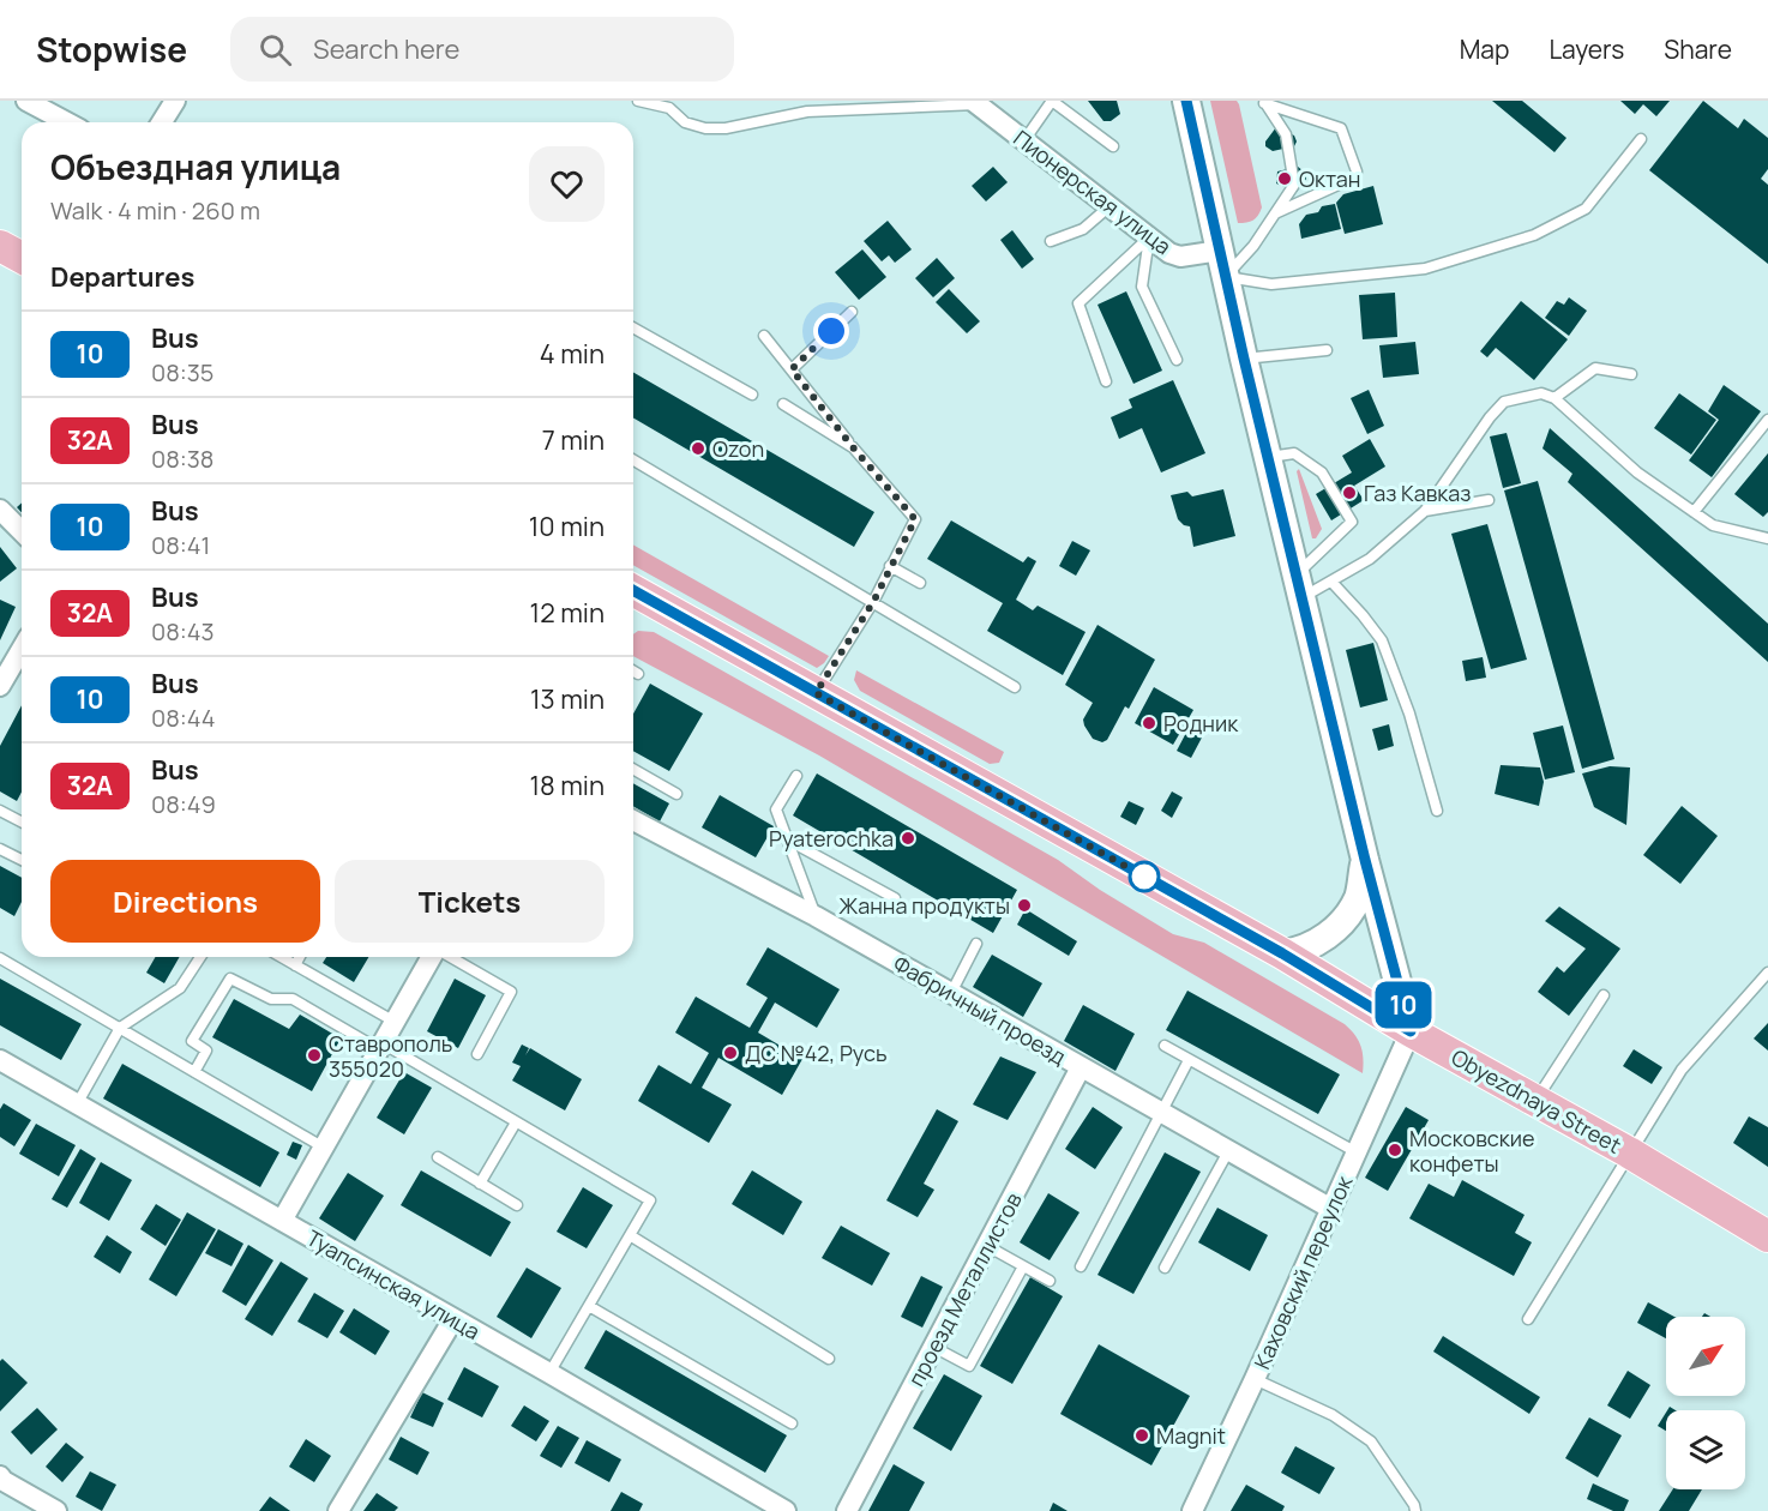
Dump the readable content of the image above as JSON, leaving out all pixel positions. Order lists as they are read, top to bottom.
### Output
{
  "streets": {
    "main road": ["Obyezdnaya Street"],
    "street": [
      "Пионерская улица",
      "Фабричный проезд",
      "Каховский переулок",
      "Туапсинская улица",
      "проезд Металлистов"
    ]
  },
  "crossings": [
    ["Фабричный проезд", "Каховский переулок"],
    ["Фабричный проезд", "проезд Металлистов"],
    ["Obyezdnaya Street", "Каховский переулок"]
  ],
  "places": [
    "Октан",
    "Ozon",
    "Газ Кавказ",
    "Родник",
    "Pyaterochka",
    "Жанна продукты",
    "ДС №42, Русь",
    "Ставрополь 355020",
    "Московские конфеты",
    "Magnit"
  ],
  "lines": ["bus line 10"],
  "north": "top right",
  "page": {
    "header": "Stopwise",
    "search": "Search here",
    "nav": ["Map", "Layers", "Share"],
    "on_map": "10",
    "heading": [
      ["Объездная улица", "Walk · 4 min · 260 m"],
      "Departures"
    ],
    "list": [
      {
        "mark": "10",
        "name": "Bus",
        "note": "08:35",
        "value": "4 min"
      },
      {
        "mark": "32A",
        "name": "Bus",
        "note": "08:38",
        "value": "7 min"
      },
      {
        "mark": "10",
        "name": "Bus",
        "note": "08:41",
        "value": "10 min"
      },
      {
        "mark": "32A",
        "name": "Bus",
        "note": "08:43",
        "value": "12 min"
      },
      {
        "mark": "10",
        "name": "Bus",
        "note": "08:44",
        "value": "13 min"
      },
      {
        "mark": "32A",
        "name": "Bus",
        "note": "08:49",
        "value": "18 min"
      }
    ],
    "buttons": ["Directions", "Tickets"]
  }
}
